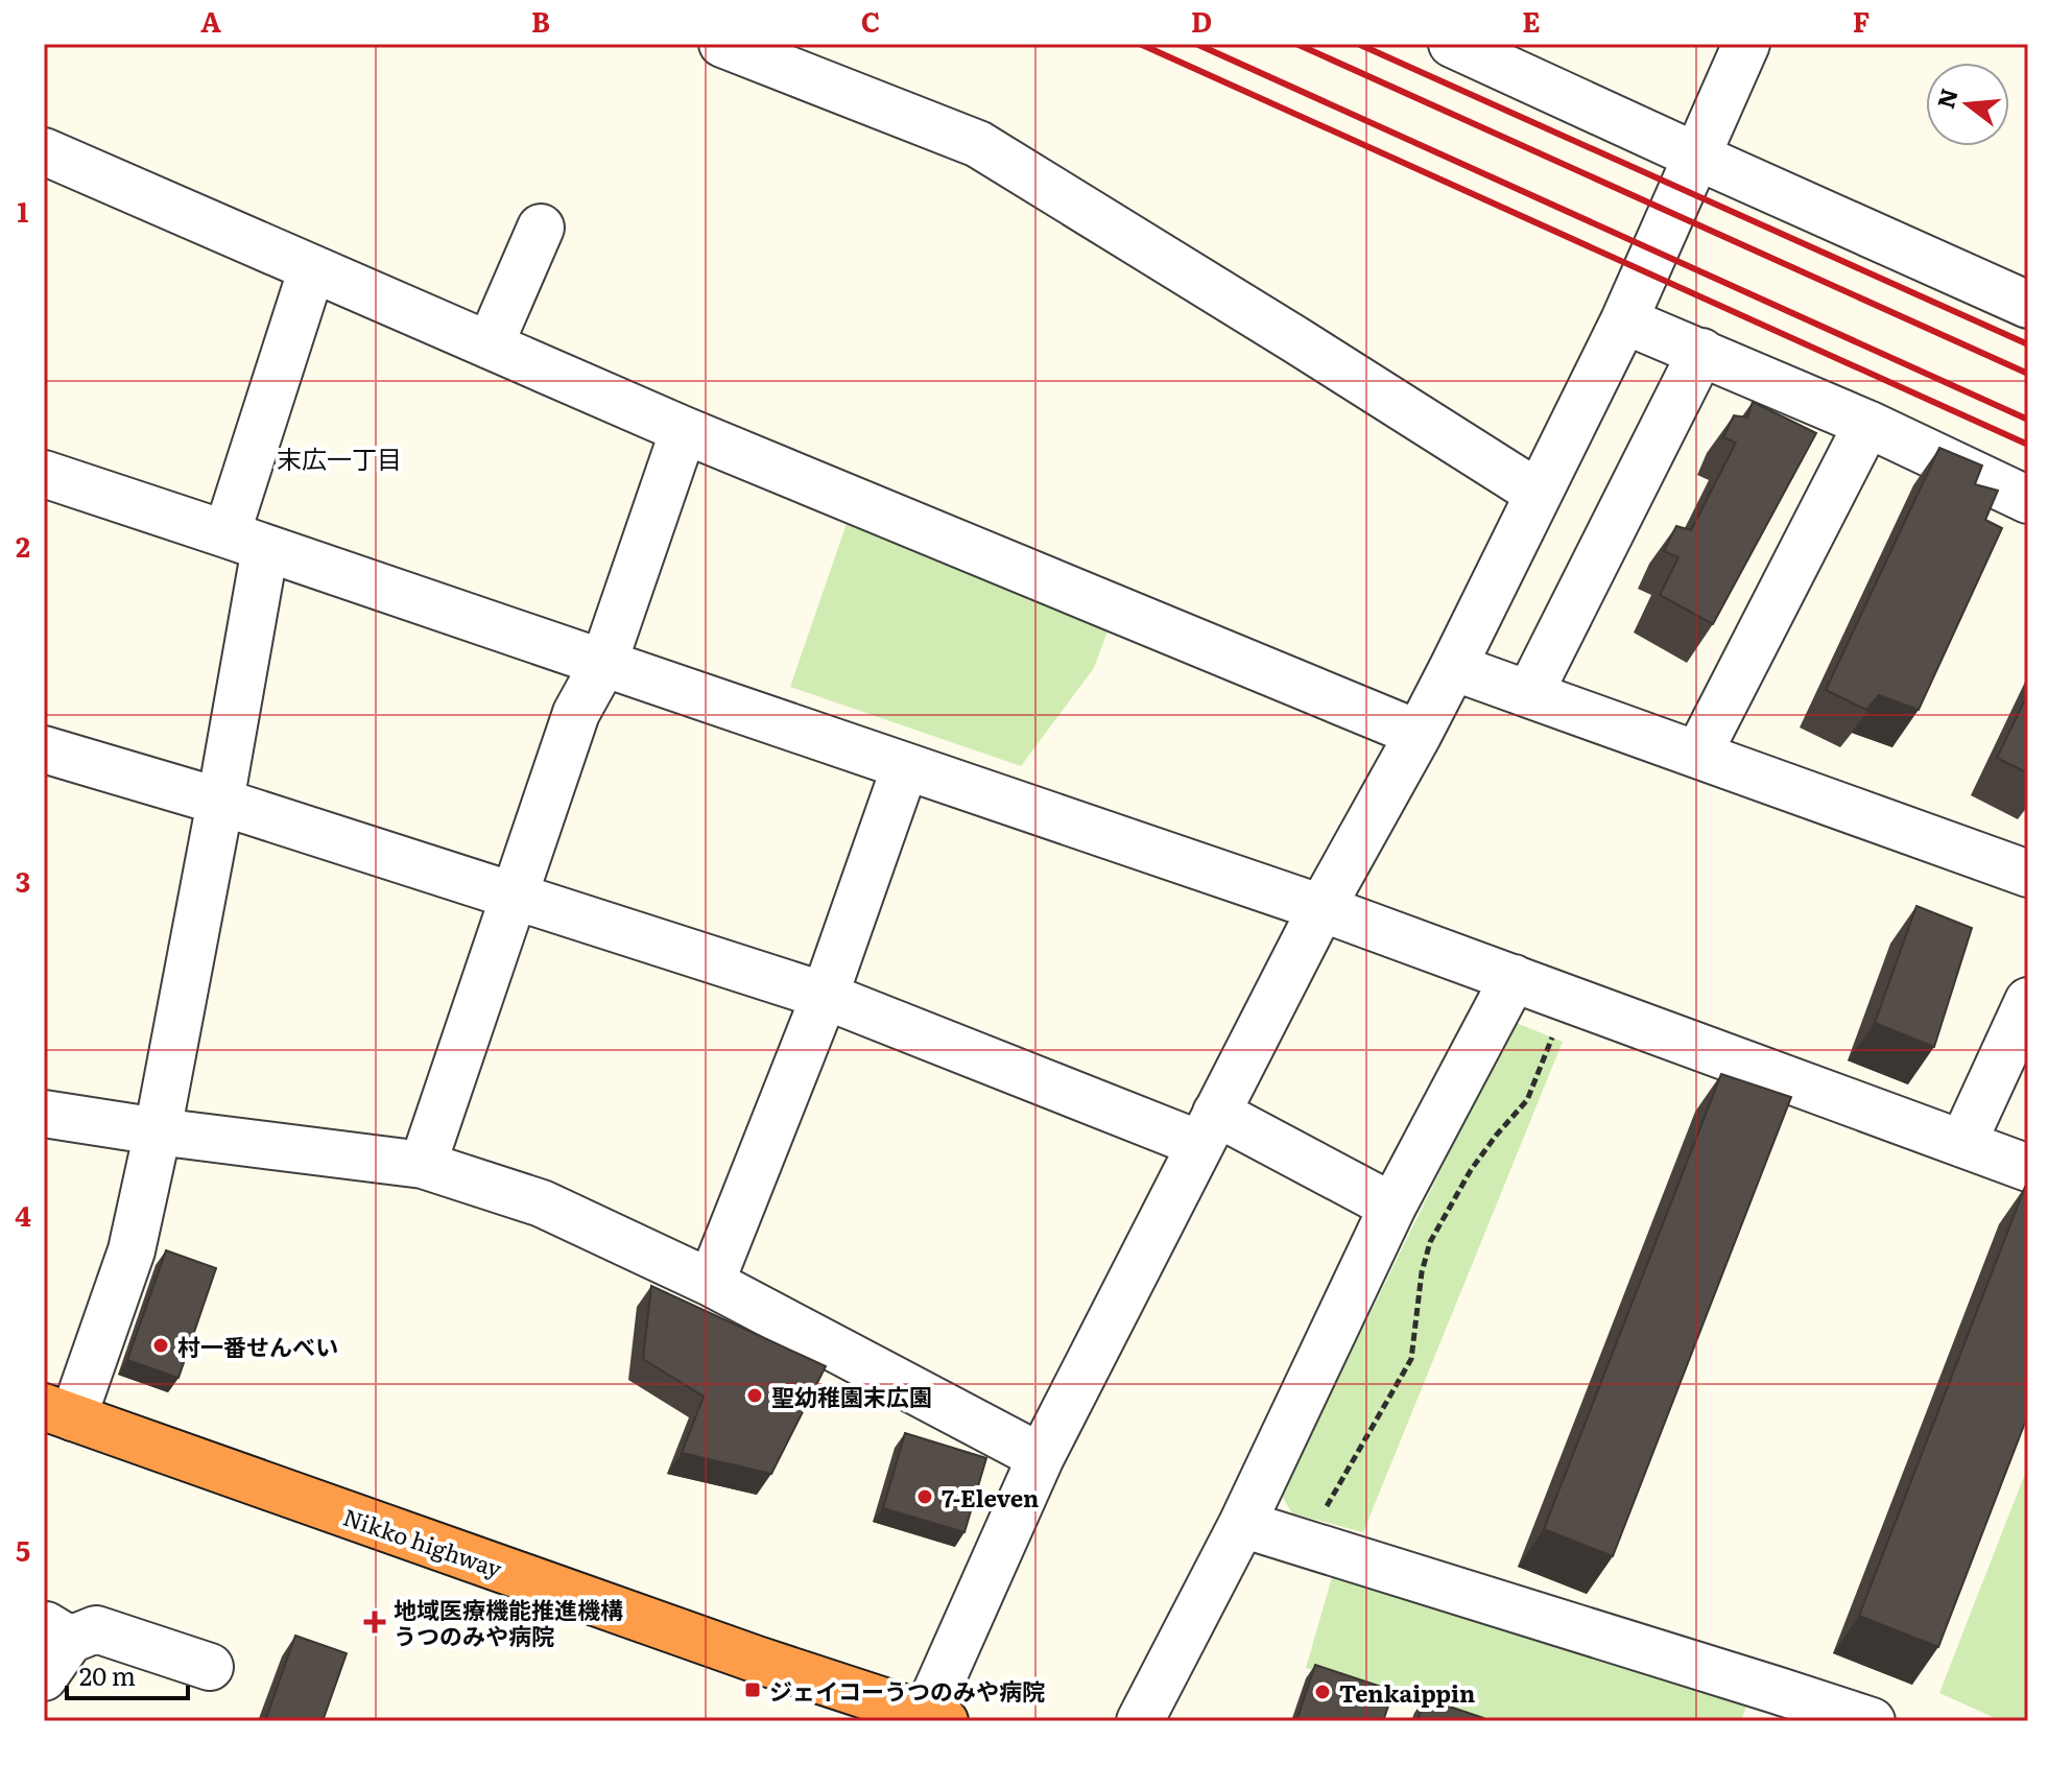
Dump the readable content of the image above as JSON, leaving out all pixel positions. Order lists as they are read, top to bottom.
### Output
{
  "streets": {
    "highway": ["Nikko highway"]
  },
  "districts": ["末広一丁目"],
  "places": {
    "other": [
      "村一番せんべい",
      "聖幼稚園末広園",
      "7-Eleven",
      "Tenkaippin"
    ],
    "health": ["地域医療機能推進機構 うつのみや病院"],
    "transit": ["ジェイコーうつのみや病院"]
  },
  "scale_bar": "20 m",
  "north": "left",
  "grid": {
    "columns": [
      "A",
      "B",
      "C",
      "D",
      "E",
      "F"
    ],
    "rows": [
      "1",
      "2",
      "3",
      "4",
      "5"
    ]
  }
}
